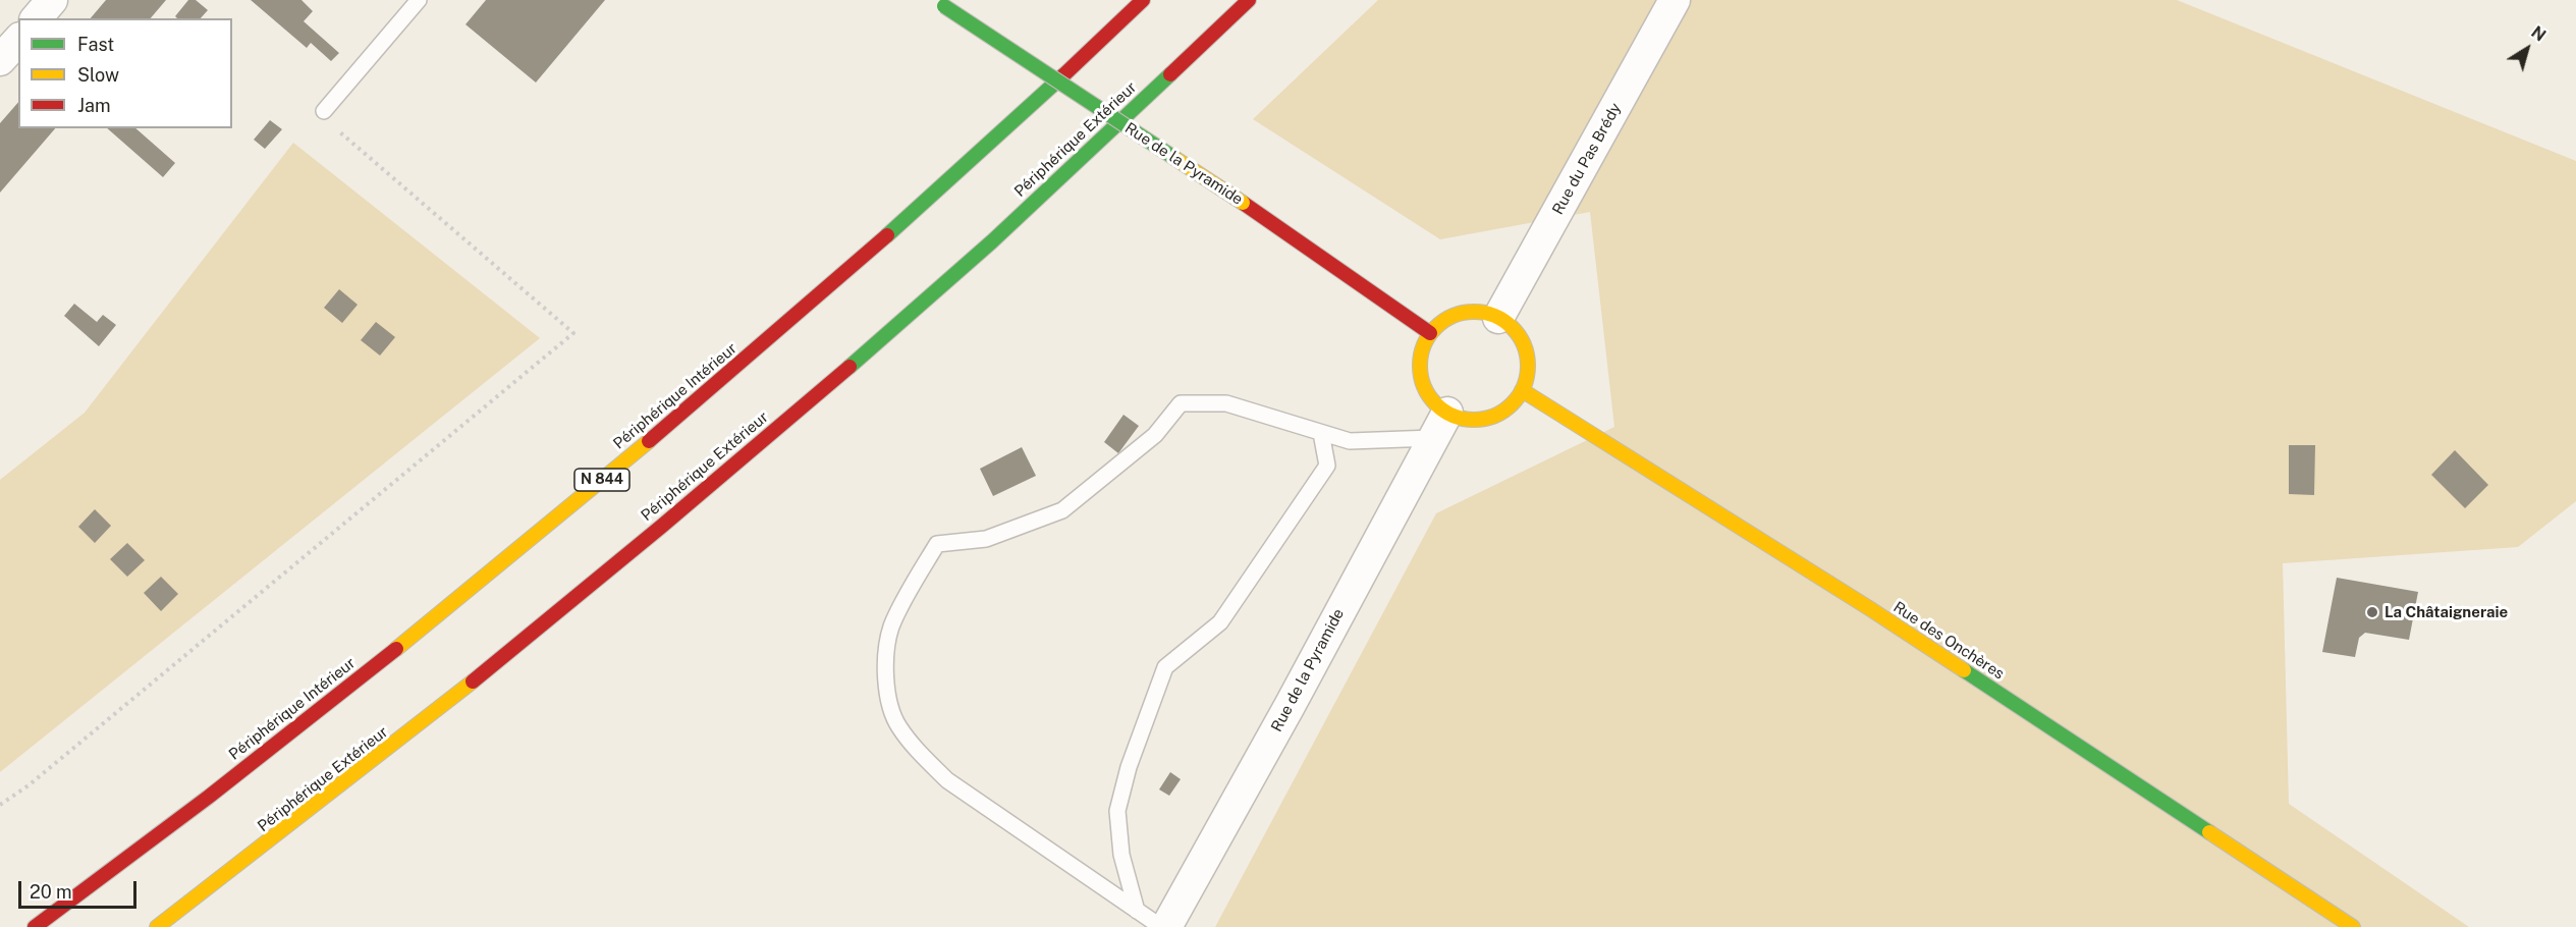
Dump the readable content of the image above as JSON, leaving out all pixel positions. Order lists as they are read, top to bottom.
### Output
{
  "streets": {
    "main road": [
      "Périphérique Extérieur",
      "Rue de la Pyramide",
      "Périphérique Intérieur",
      "N 844",
      "Rue des Onchères"
    ],
    "street": ["Rue du Pas Brédy"]
  },
  "crossings": [
    ["Rue du Pas Brédy", "Rue de la Pyramide"],
    ["Rue du Pas Brédy", "Rue des Onchères"],
    ["Rue de la Pyramide", "Rue des Onchères"]
  ],
  "places": ["La Châtaigneraie"],
  "legend": ["Fast", "Slow", "Jam"],
  "scale_bar": "20 m",
  "north": "top right"
}
